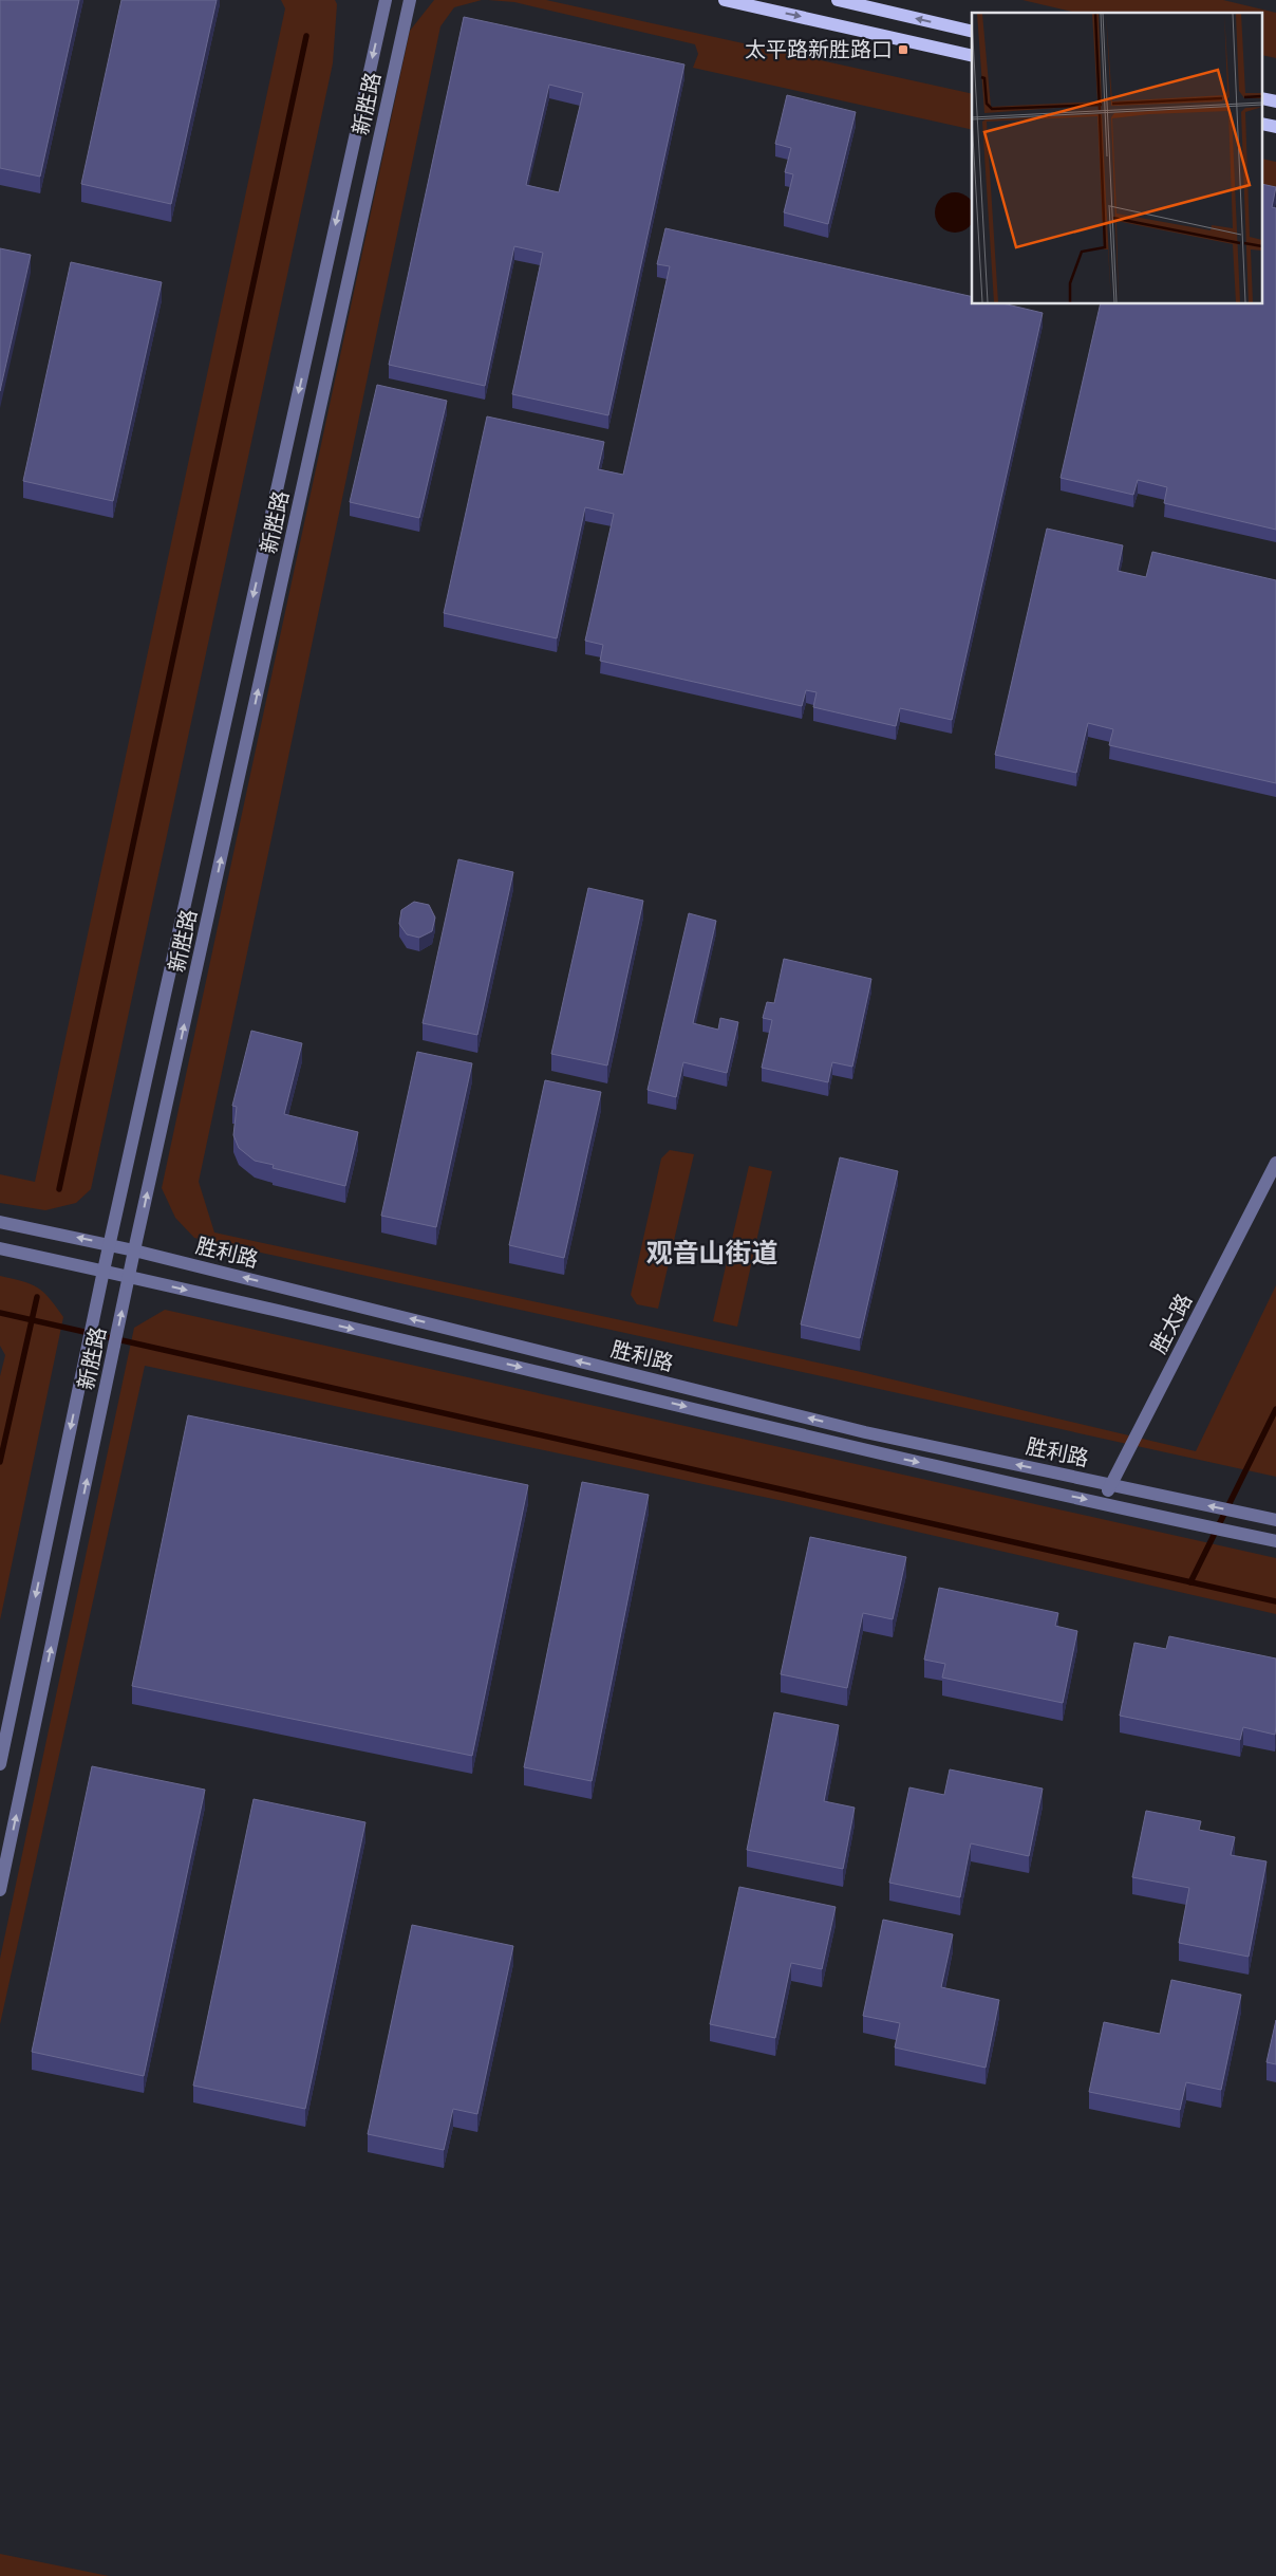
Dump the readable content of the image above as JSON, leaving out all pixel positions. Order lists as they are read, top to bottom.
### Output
{
  "streets": {
    "street": ["新胜路", "胜利路", "胜太路"]
  },
  "crossings": [
    ["新胜路", "胜利路"],
    ["胜利路", "胜太路"]
  ],
  "districts": ["观音山街道"],
  "places": {
    "transit": ["太平路新胜路口"]
  }
}
